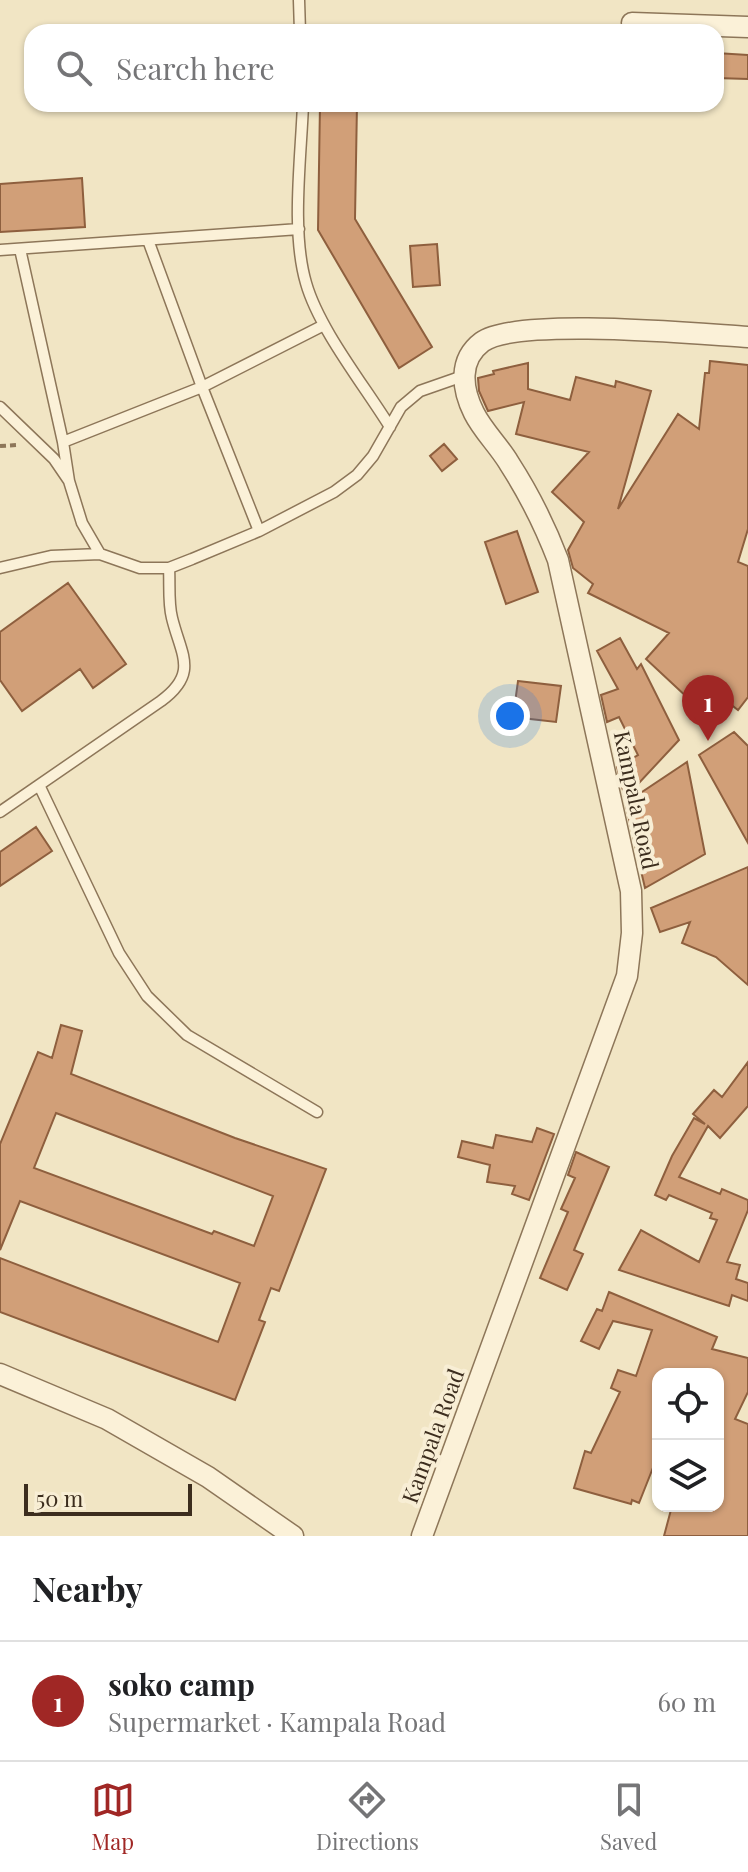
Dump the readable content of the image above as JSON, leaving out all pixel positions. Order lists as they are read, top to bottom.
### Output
{
  "streets": {
    "street": ["Kampala Road"]
  },
  "scale_bar": "50 m",
  "page": {
    "search": "Search here",
    "pins": "1",
    "scale": "50 m",
    "heading": "Nearby",
    "list": [
      {
        "mark": "1",
        "name": "soko camp",
        "note": "Supermarket · Kampala Road",
        "value": "60 m"
      }
    ],
    "nav": ["Map", "Directions", "Saved"]
  }
}
